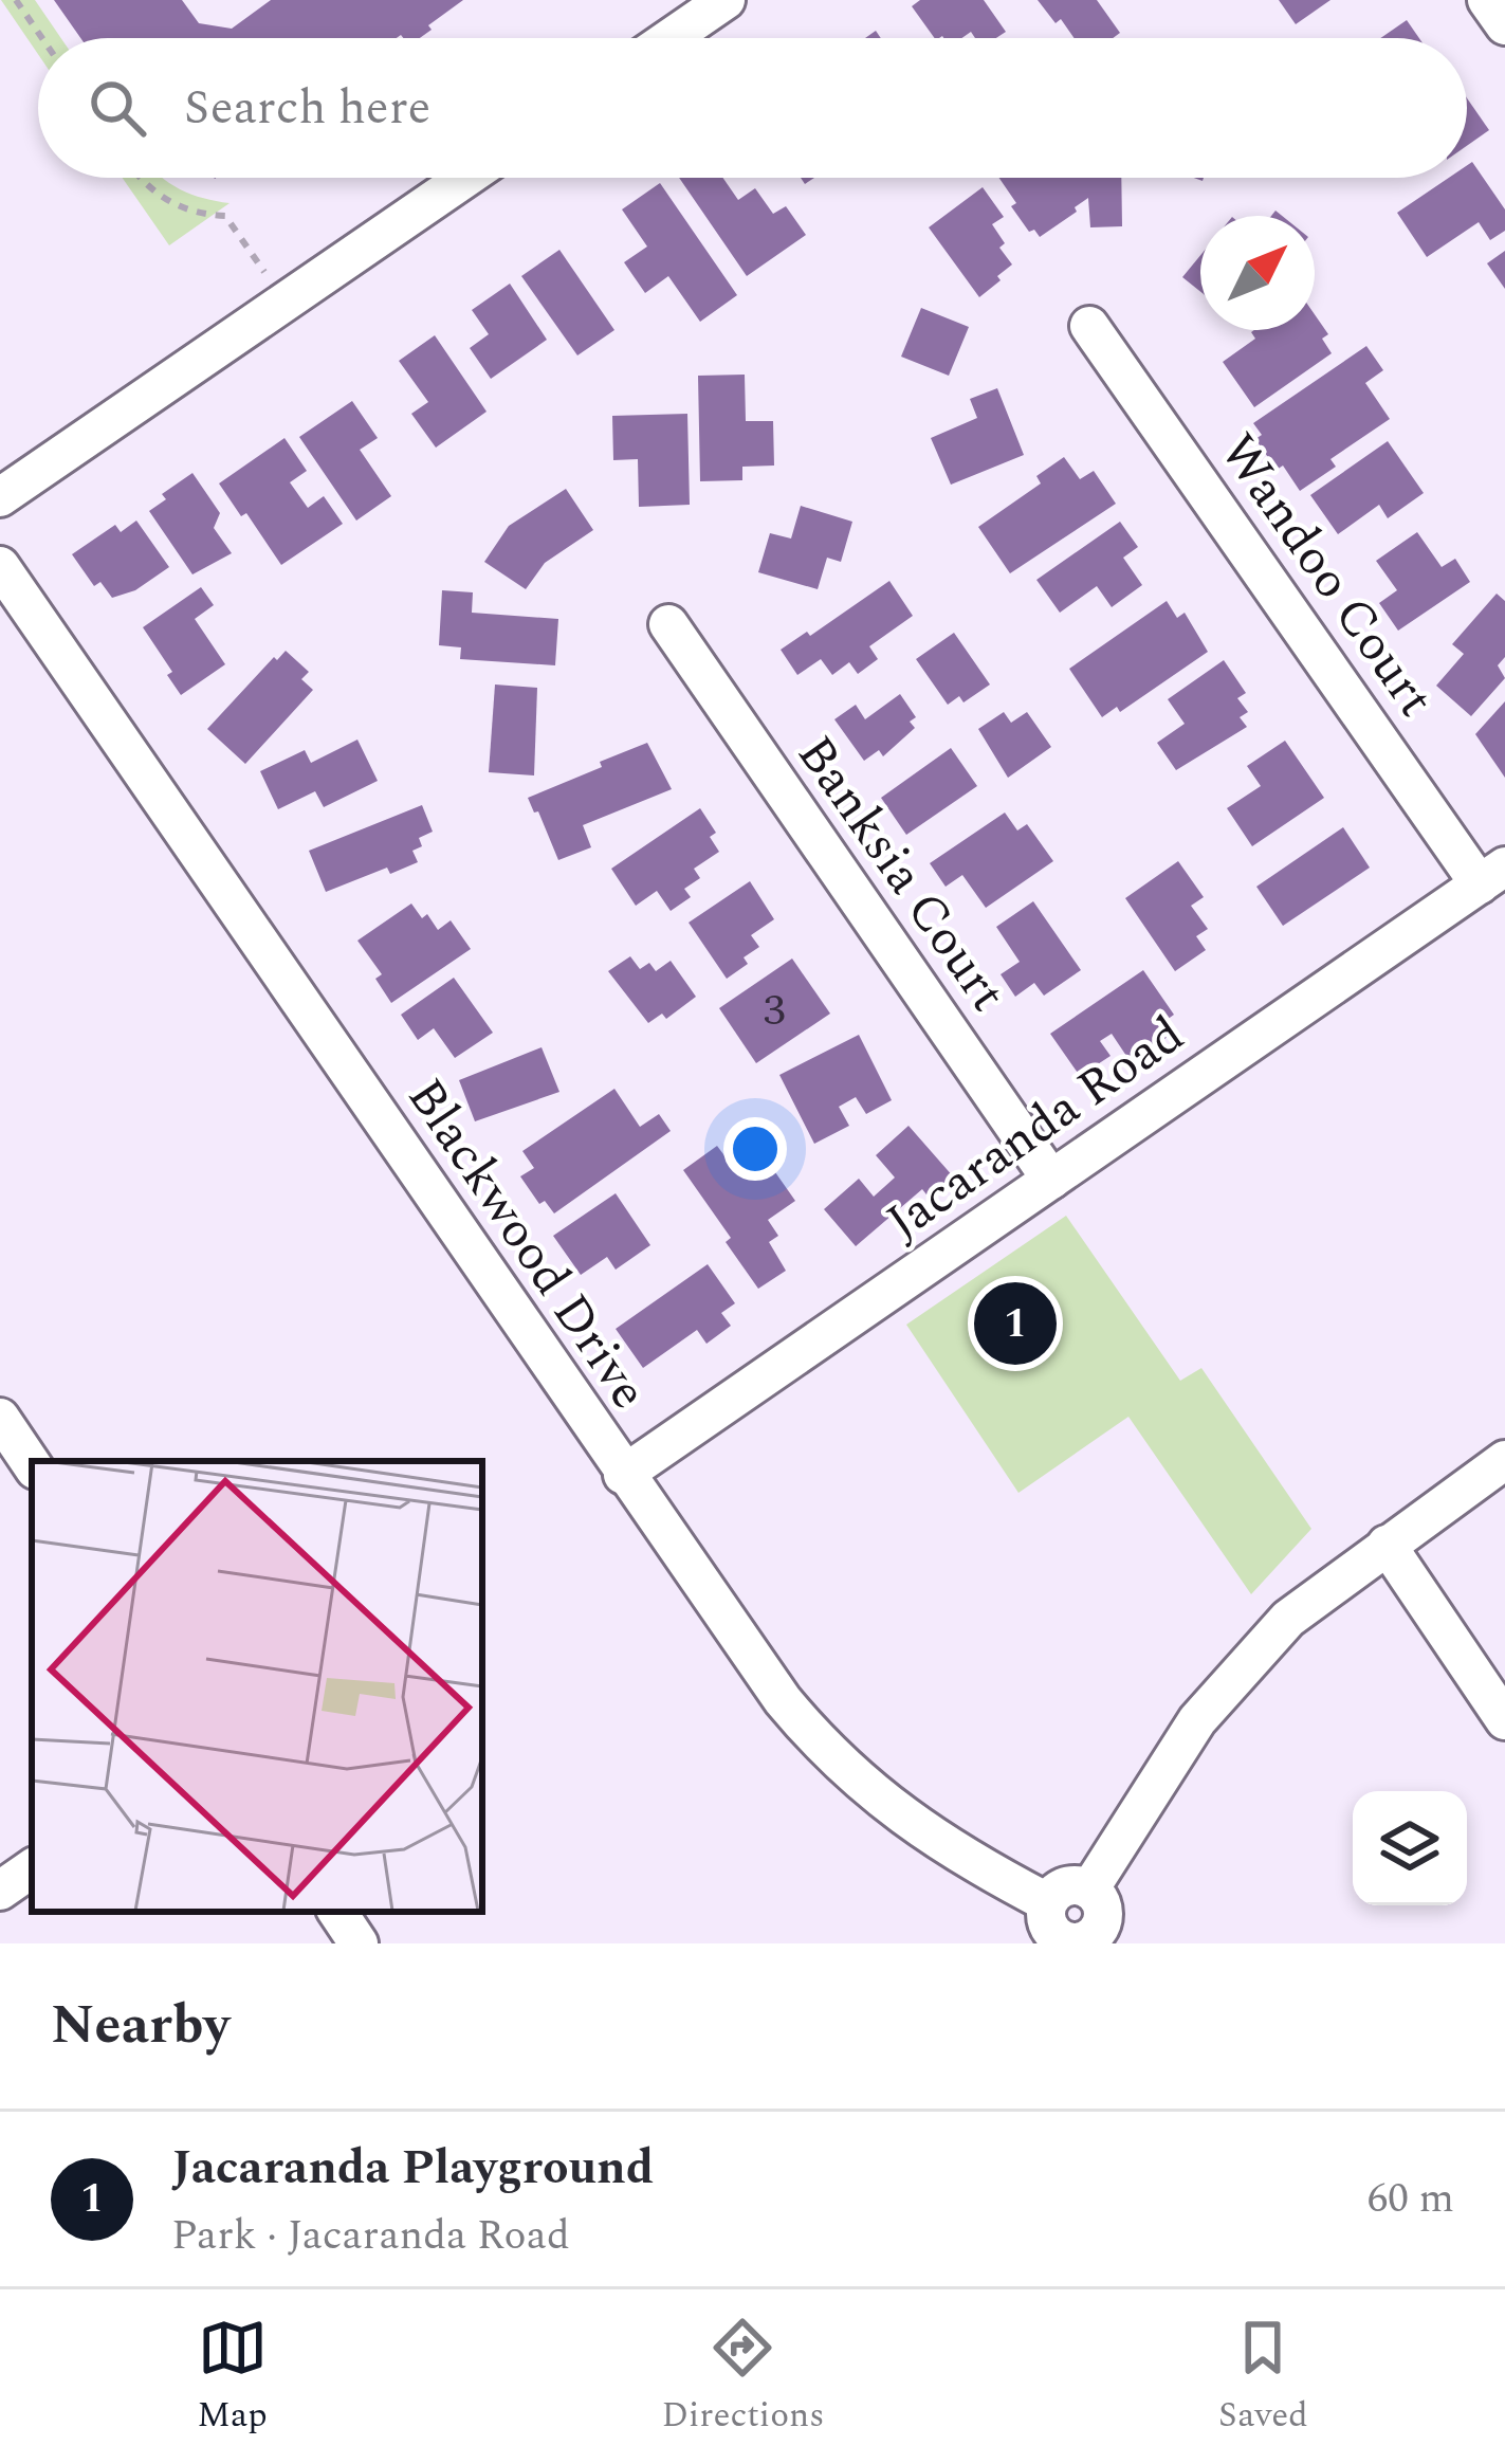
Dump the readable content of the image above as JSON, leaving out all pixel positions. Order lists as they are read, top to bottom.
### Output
{
  "streets": {
    "street": [
      "Wandoo Court",
      "Banksia Court",
      "Jacaranda Road",
      "Blackwood Drive"
    ]
  },
  "crossings": [
    ["Wandoo Court", "Jacaranda Road"],
    ["Banksia Court", "Jacaranda Road"],
    ["Jacaranda Road", "Blackwood Drive"]
  ],
  "house_numbers": ["3"],
  "north": "top right",
  "page": {
    "search": "Search here",
    "pins": "1",
    "heading": "Nearby",
    "list": [
      {
        "mark": "1",
        "name": "Jacaranda Playground",
        "note": "Park · Jacaranda Road",
        "value": "60 m"
      }
    ],
    "nav": ["Map", "Directions", "Saved"]
  }
}
